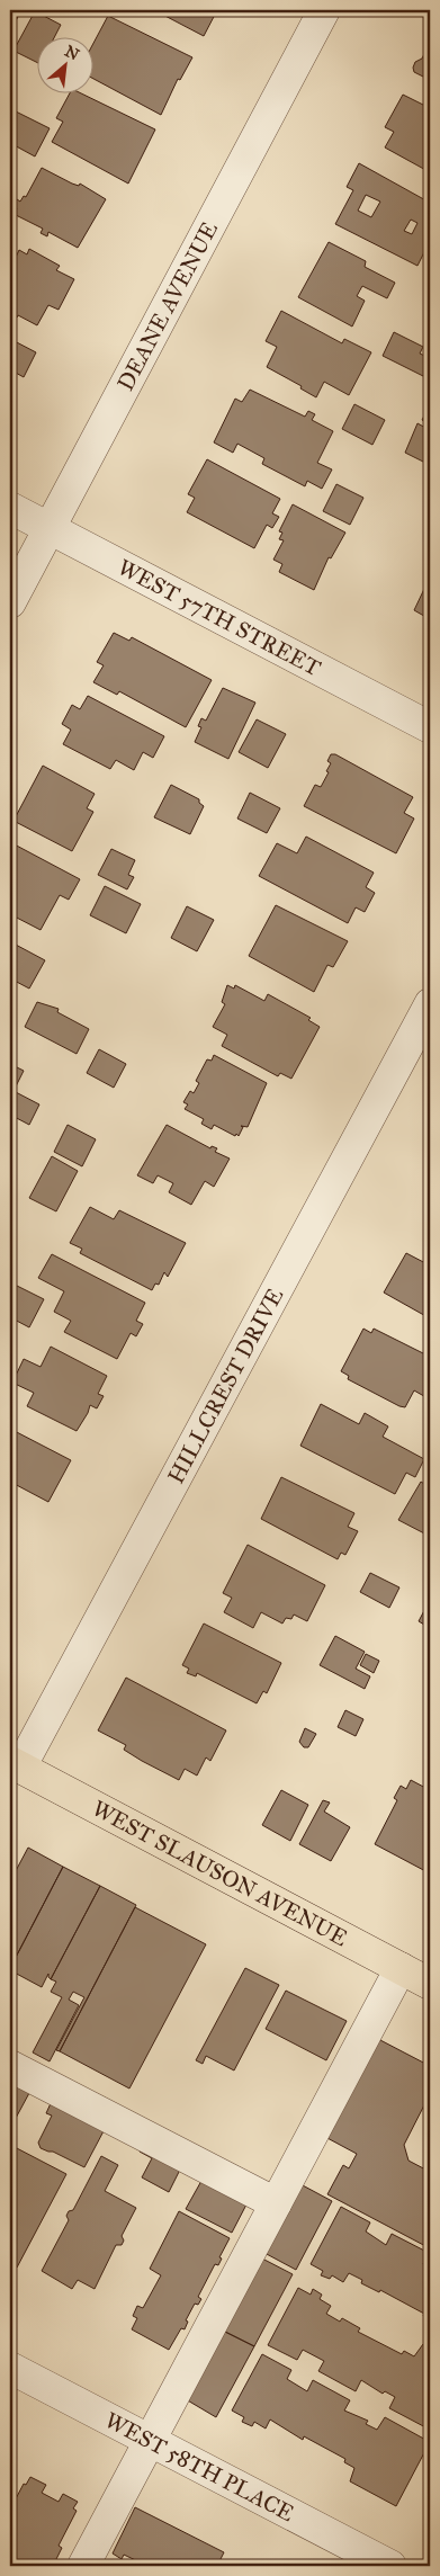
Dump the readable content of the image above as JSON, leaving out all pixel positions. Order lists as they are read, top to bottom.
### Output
{
  "streets": {
    "main road": ["WEST SLAUSON AVENUE"],
    "street": [
      "DEANE AVENUE",
      "WEST 57TH STREET",
      "HILLCREST DRIVE",
      "WEST 58TH PLACE"
    ]
  },
  "crossings": [
    ["DEANE AVENUE", "WEST 57TH STREET"],
    ["HILLCREST DRIVE", "WEST SLAUSON AVENUE"]
  ],
  "north": "top right"
}
